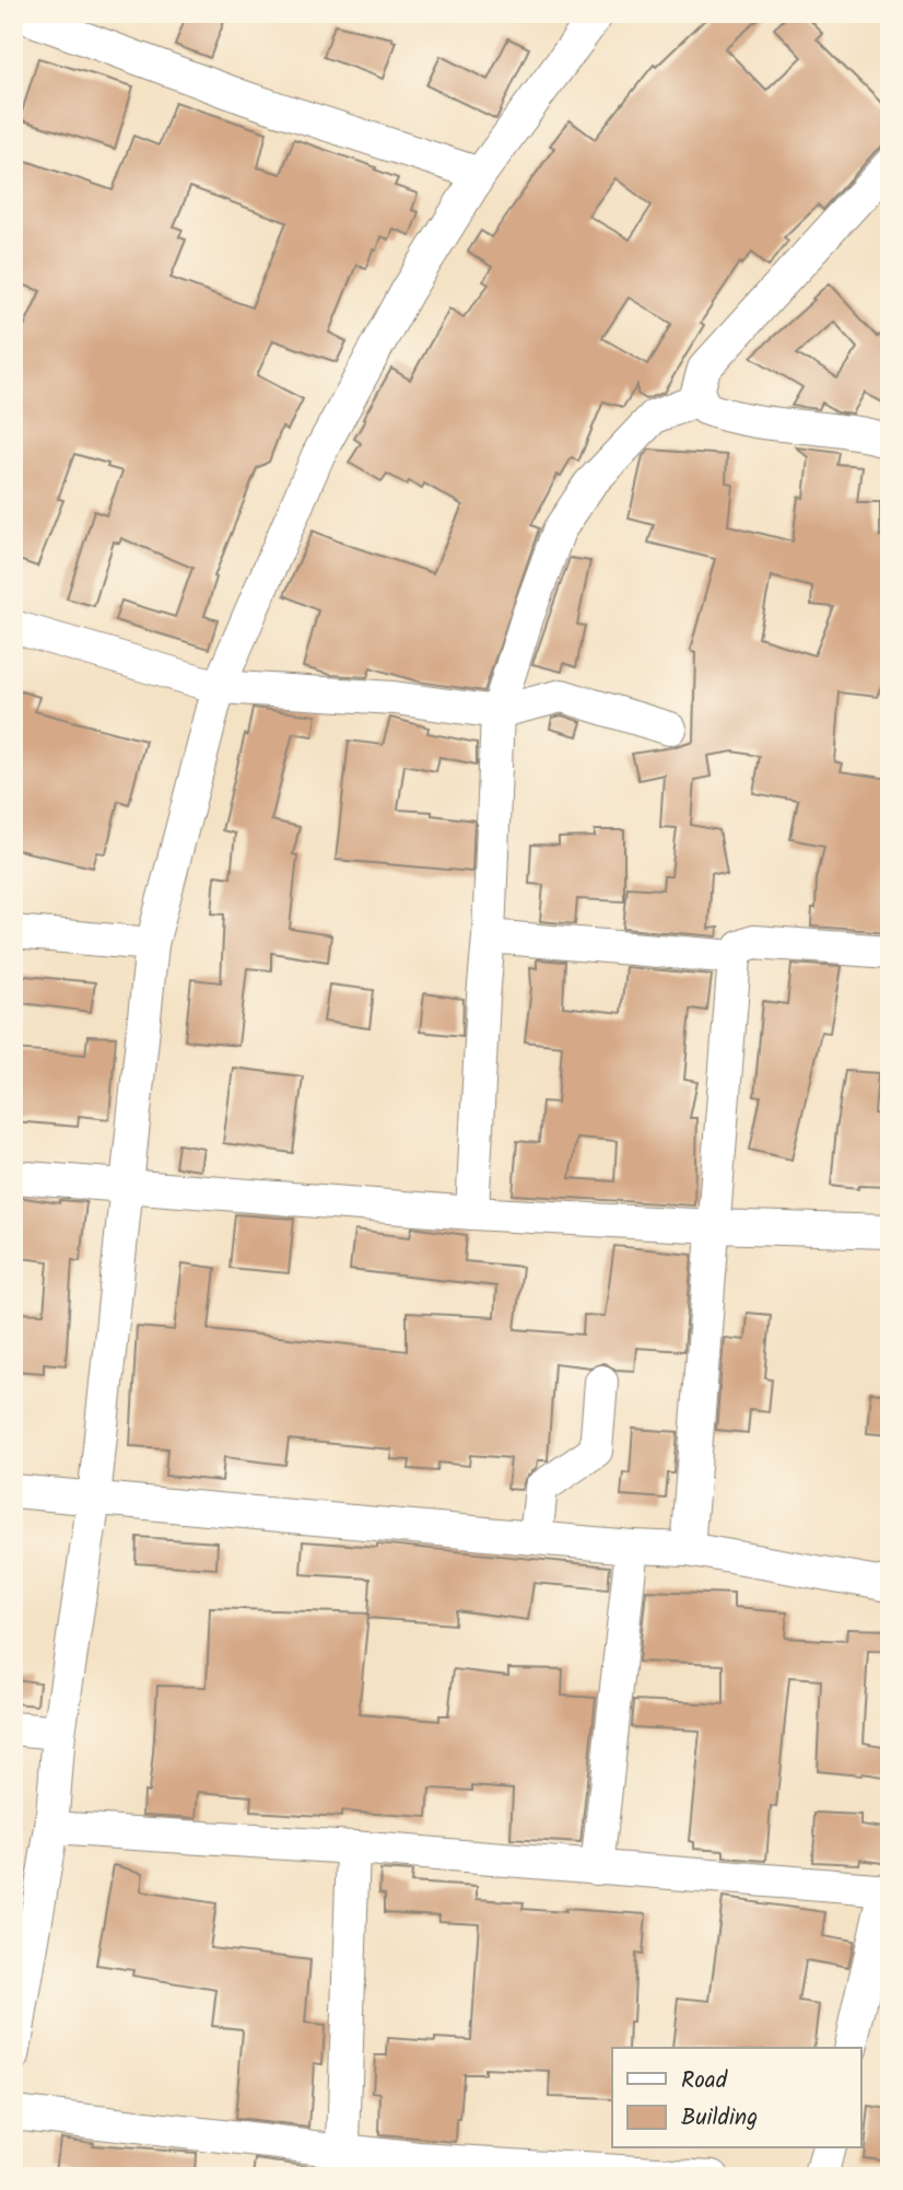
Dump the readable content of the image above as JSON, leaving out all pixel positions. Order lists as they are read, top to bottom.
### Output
{
  "legend": ["Road", "Building"]
}
